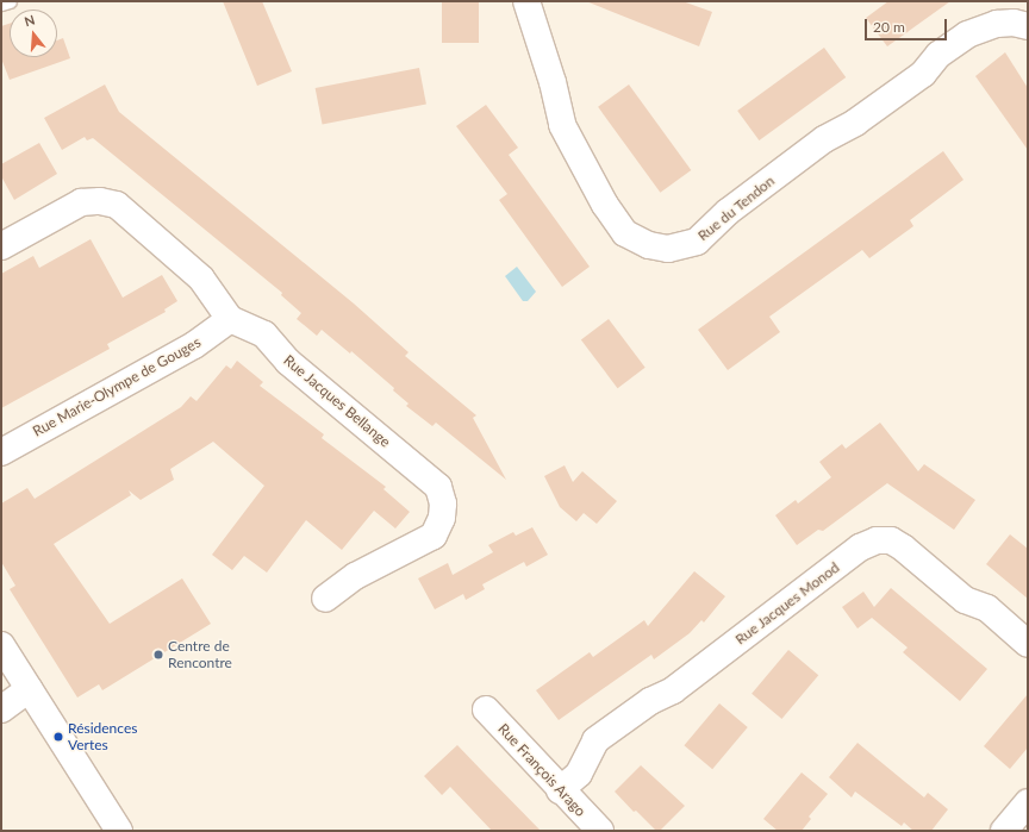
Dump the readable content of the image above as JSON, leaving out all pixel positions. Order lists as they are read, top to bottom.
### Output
{
  "streets": {
    "street": [
      "Rue du Tendon",
      "Rue Marie-Olympe de Gouges",
      "Rue Jacques Bellange",
      "Rue Jacques Monod",
      "Rue François Arago"
    ]
  },
  "crossings": [
    ["Rue Marie-Olympe de Gouges", "Rue Jacques Bellange"],
    ["Rue Jacques Monod", "Rue François Arago"]
  ],
  "places": ["Centre de Rencontre", "Résidences Vertes"],
  "scale_bar": "20 m",
  "north": "top"
}
